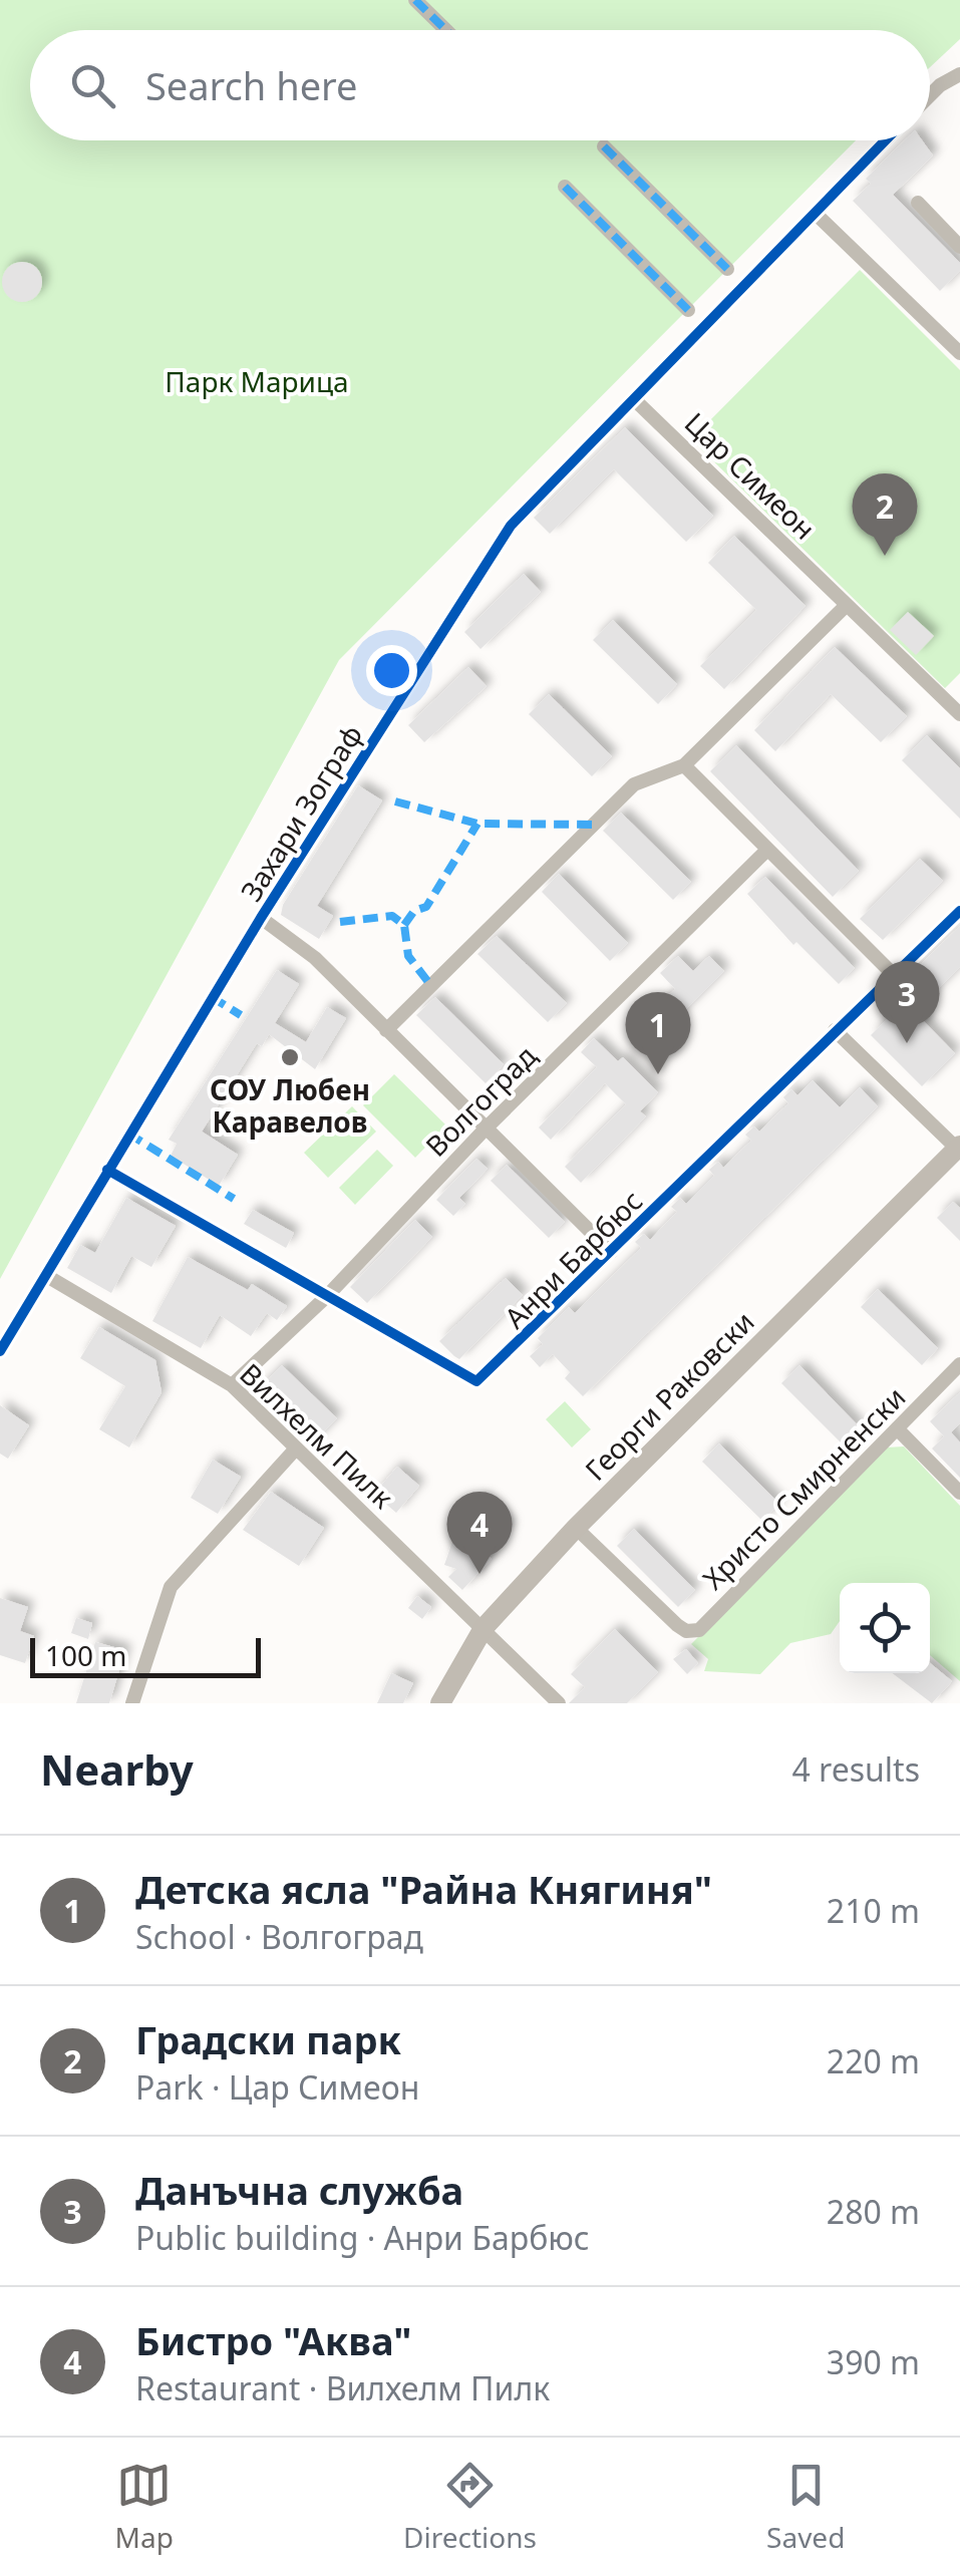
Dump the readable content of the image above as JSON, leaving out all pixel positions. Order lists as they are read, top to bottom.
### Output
{
  "streets": {
    "street": [
      "Цар Симеон",
      "Захари Зограф",
      "Волгоград",
      "Анри Барбюс",
      "Георги Раковски",
      "Вилхелм Пилк",
      "Христо Смирненски"
    ]
  },
  "crossings": [
    ["Цар Симеон", "Захари Зограф"],
    ["Захари Зограф", "Анри Барбюс"],
    ["Захари Зограф", "Вилхелм Пилк"],
    ["Волгоград", "Анри Барбюс"],
    ["Волгоград", "Вилхелм Пилк"],
    ["Георги Раковски", "Вилхелм Пилк"],
    ["Георги Раковски", "Христо Смирненски"]
  ],
  "parks": ["Парк Марица"],
  "places": ["СОУ Любен Каравелов"],
  "scale_bar": "100 m",
  "page": {
    "search": "Search here",
    "pins": [
      "2",
      "3",
      "1",
      "4"
    ],
    "scale": "100 m",
    "heading": ["Nearby", "4 results"],
    "list": [
      {
        "mark": "1",
        "name": "Детска ясла \"Райна Княгиня\"",
        "note": "School · Волгоград",
        "value": "210 m"
      },
      {
        "mark": "2",
        "name": "Градски парк",
        "note": "Park · Цар Симеон",
        "value": "220 m"
      },
      {
        "mark": "3",
        "name": "Данъчна служба",
        "note": "Public building · Анри Барбюс",
        "value": "280 m"
      },
      {
        "mark": "4",
        "name": "Бистро \"Аква\"",
        "note": "Restaurant · Вилхелм Пилк",
        "value": "390 m"
      }
    ],
    "nav": ["Map", "Directions", "Saved"]
  }
}
